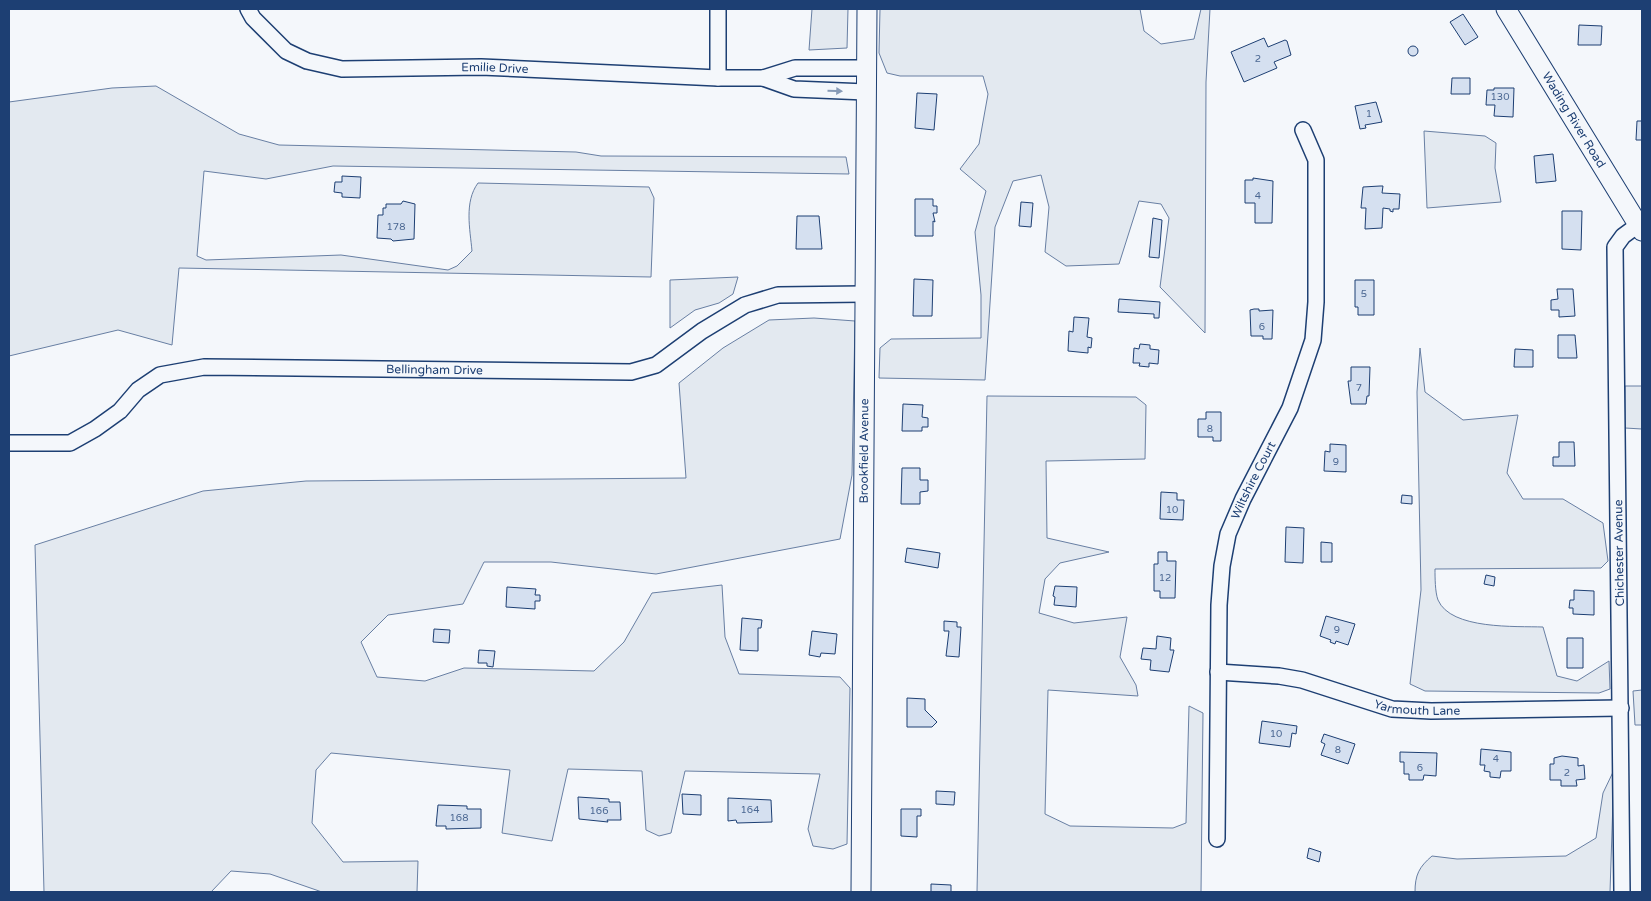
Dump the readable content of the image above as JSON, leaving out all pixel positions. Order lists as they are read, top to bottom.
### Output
{
  "streets": {
    "main road": ["Wading River Road", "Brookfield Avenue"],
    "street": [
      "Emilie Drive",
      "Bellingham Drive",
      "Wiltshire Court",
      "Chichester Avenue",
      "Yarmouth Lane"
    ]
  },
  "crossings": [
    ["Emilie Drive", "Brookfield Avenue"],
    ["Wading River Road", "Chichester Avenue"],
    ["Bellingham Drive", "Brookfield Avenue"],
    ["Wiltshire Court", "Yarmouth Lane"],
    ["Chichester Avenue", "Yarmouth Lane"]
  ],
  "house_numbers": [
    "2",
    "130",
    "1",
    "4",
    "178",
    "5",
    "6",
    "7",
    "8",
    "9",
    "10",
    "12",
    "9",
    "10",
    "8",
    "4",
    "6",
    "2",
    "164",
    "166",
    "168"
  ]
}
